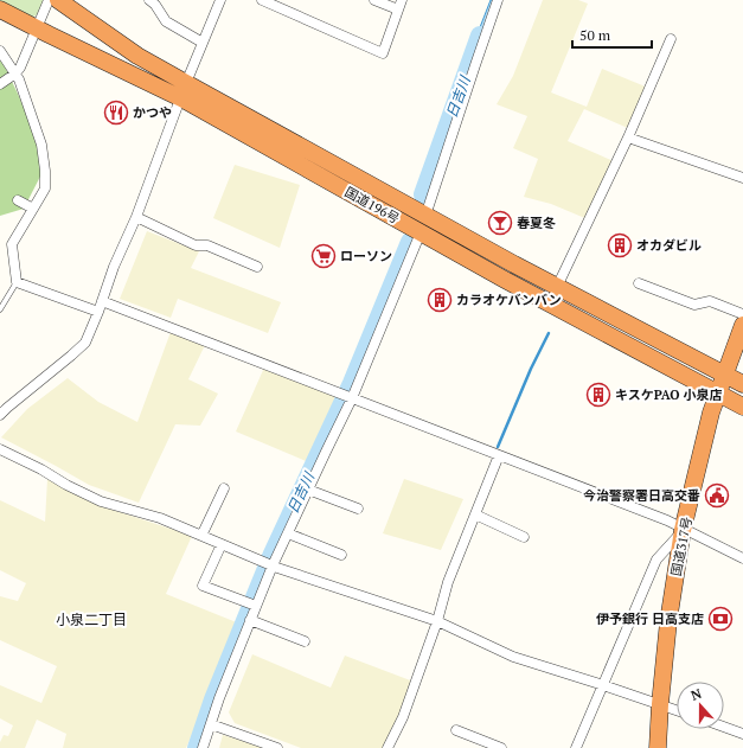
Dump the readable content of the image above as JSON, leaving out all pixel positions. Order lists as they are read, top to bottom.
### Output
{
  "streets": {
    "highway": ["国道196号", "国道317号"]
  },
  "crossings": [
    ["国道196号", "国道317号"]
  ],
  "districts": ["小泉二丁目"],
  "water": ["日吉川"],
  "places": {
    "restaurant": ["かつや"],
    "bar": ["春夏冬"],
    "building": ["オカダビル", "カラオケバンバン", "キスケPAO 小泉店"],
    "supermarket": ["ローソン"],
    "public building": ["今治警察署日高交番"],
    "bank": ["伊予銀行 日高支店"]
  },
  "scale_bar": "50 m",
  "north": "top"
}
